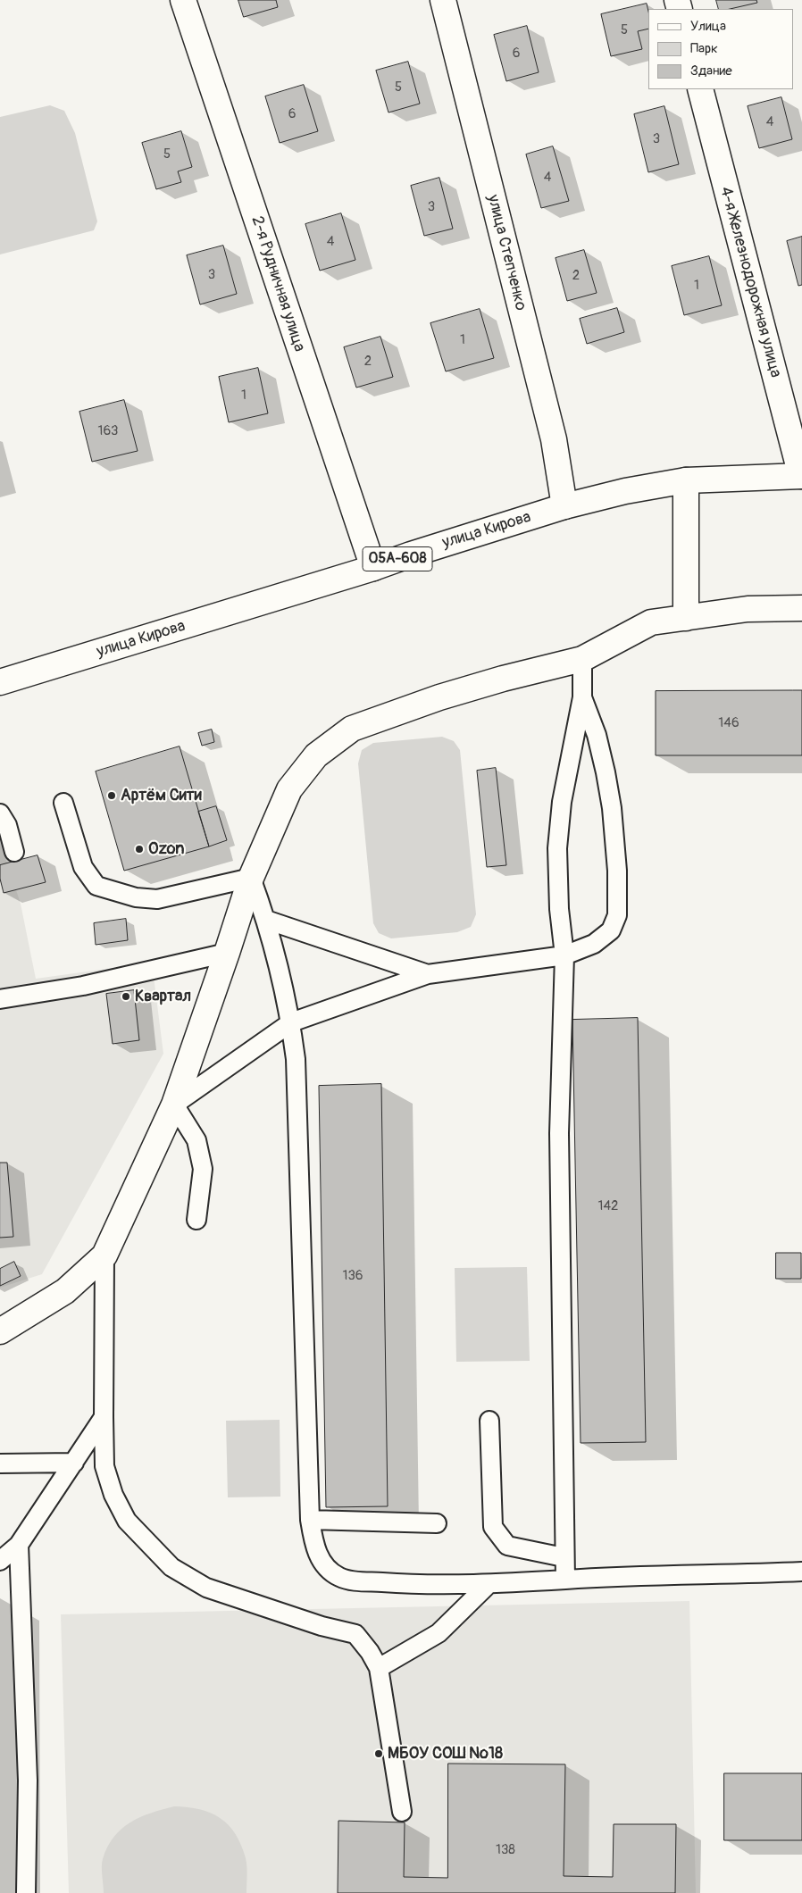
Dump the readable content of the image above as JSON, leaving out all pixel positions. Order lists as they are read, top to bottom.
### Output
{
  "streets": {
    "street": [
      "улица Степченко",
      "4-я Железнодорожная улица",
      "2-я Рудничная улица",
      "улица Кирова",
      "05А-608"
    ]
  },
  "crossings": [
    ["улица Степченко", "улица Кирова"],
    ["4-я Железнодорожная улица", "улица Кирова"],
    ["2-я Рудничная улица", "улица Кирова"]
  ],
  "places": [
    "Артём Сити",
    "Ozon",
    "Квартал",
    "МБОУ СОШ №18"
  ],
  "house_numbers": [
    "5",
    "6",
    "5",
    "6",
    "4",
    "3",
    "5",
    "4",
    "3",
    "4",
    "3",
    "2",
    "1",
    "1",
    "2",
    "1",
    "163",
    "146",
    "142",
    "136",
    "138"
  ],
  "legend": ["Улица", "Парк", "Здание"]
}
